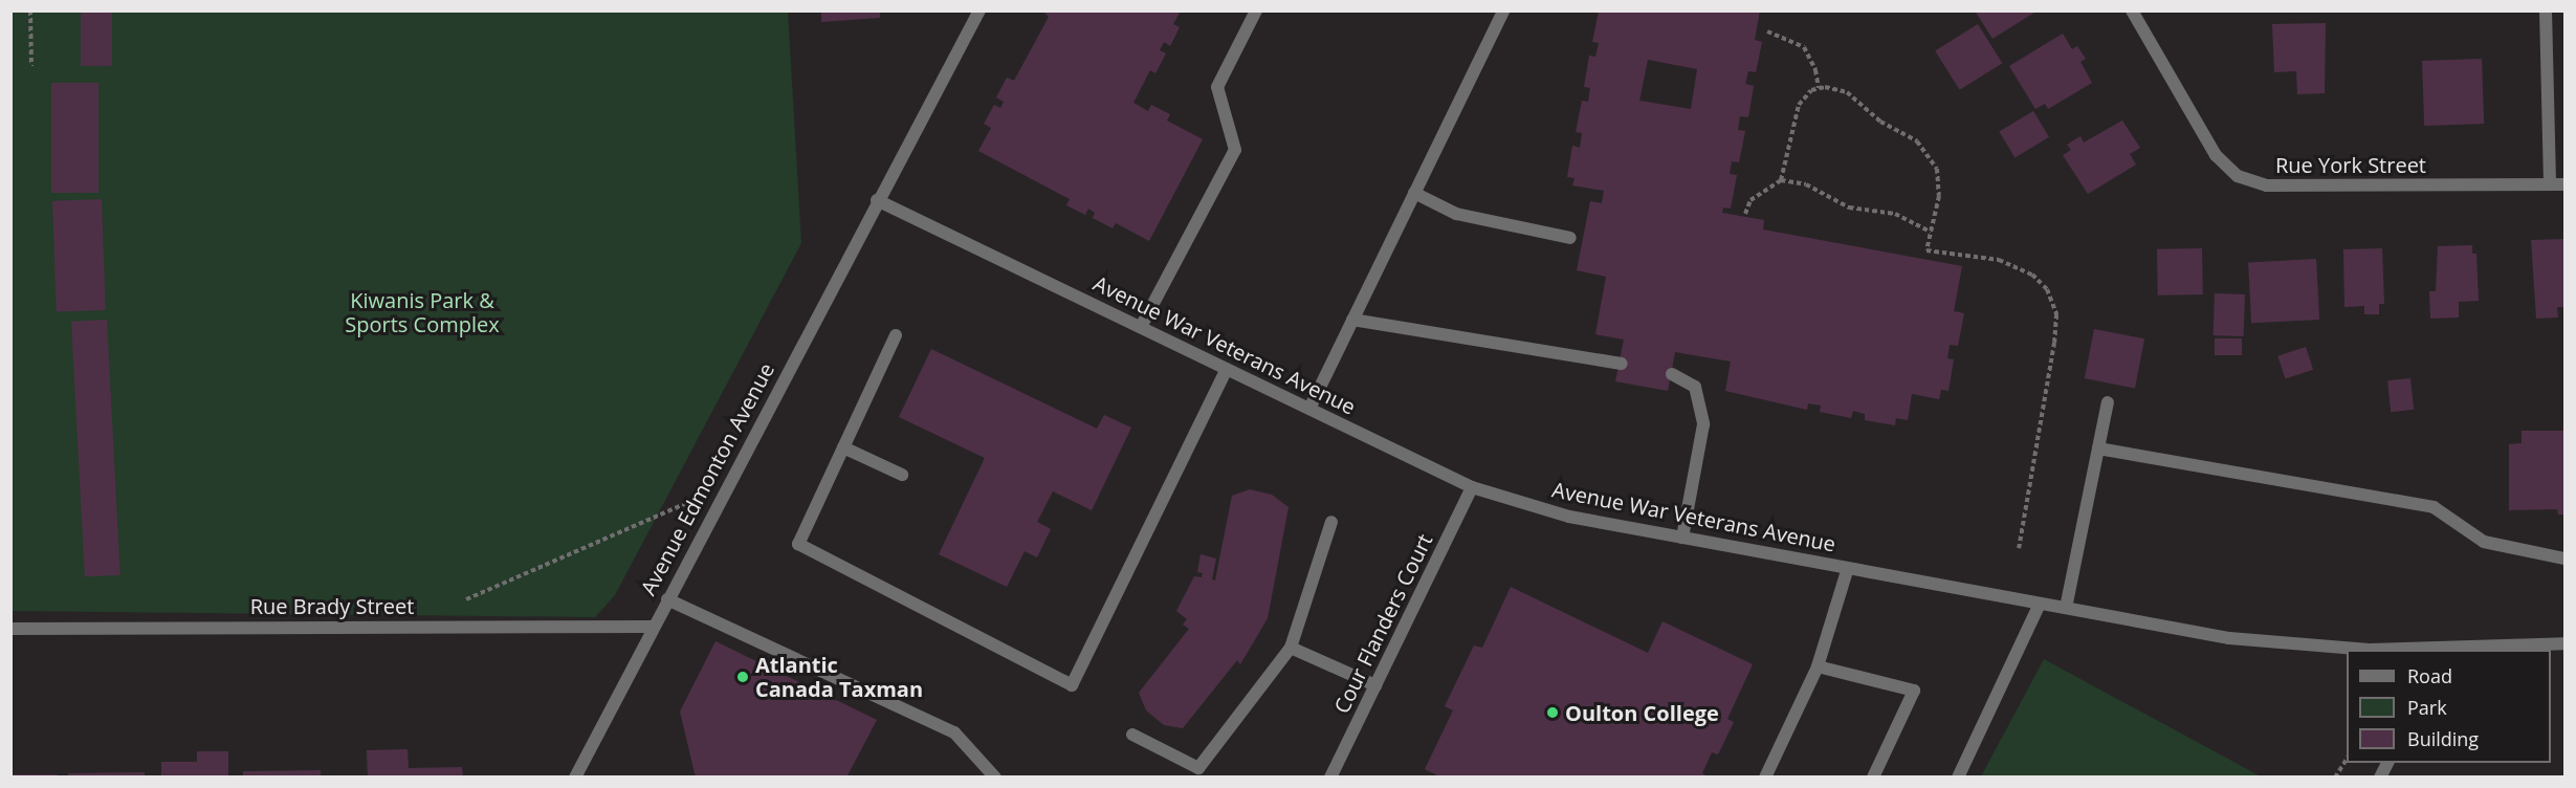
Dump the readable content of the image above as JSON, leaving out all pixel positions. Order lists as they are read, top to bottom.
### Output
{
  "streets": {
    "street": [
      "Rue York Street",
      "Avenue War Veterans Avenue",
      "Avenue Edmonton Avenue",
      "Rue Brady Street",
      "Cour Flanders Court"
    ]
  },
  "crossings": [
    ["Avenue War Veterans Avenue", "Avenue Edmonton Avenue"],
    ["Avenue War Veterans Avenue", "Cour Flanders Court"],
    ["Avenue Edmonton Avenue", "Rue Brady Street"]
  ],
  "parks": ["Kiwanis Park & Sports Complex"],
  "places": ["Atlantic Canada Taxman", "Oulton College"],
  "legend": ["Road", "Park", "Building"]
}
